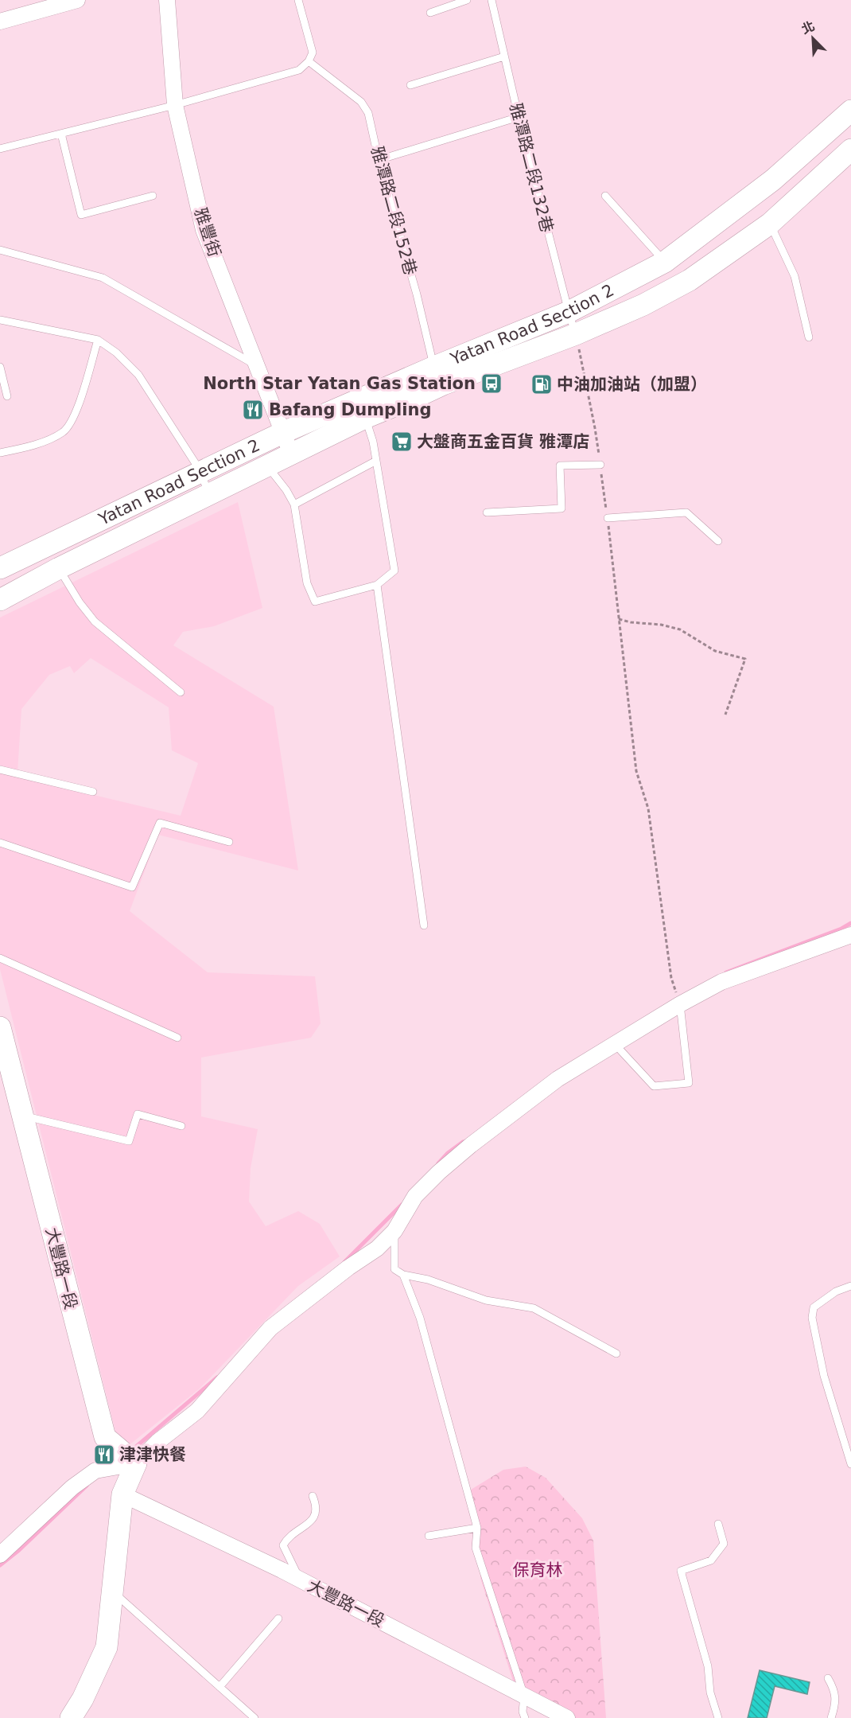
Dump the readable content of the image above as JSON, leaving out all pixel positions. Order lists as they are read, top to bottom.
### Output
{
  "streets": {
    "street": ["雅豐街", "Yatan Road Section 2", "大豐路一段"],
    "lane": ["雅潭路二段132巷", "雅潭路二段152巷"]
  },
  "crossings": [
    ["雅潭路二段132巷", "Yatan Road Section 2"],
    ["雅潭路二段152巷", "Yatan Road Section 2"],
    ["雅豐街", "Yatan Road Section 2"]
  ],
  "parks": ["保育林"],
  "places": {
    "bus stop": ["North Star Yatan Gas Station"],
    "fuel station": ["中油加油站（加盟）"],
    "restaurant": ["Bafang Dumpling", "津津快餐"],
    "supermarket": ["大盤商五金百貨 雅潭店"]
  },
  "north": "top left"
}
